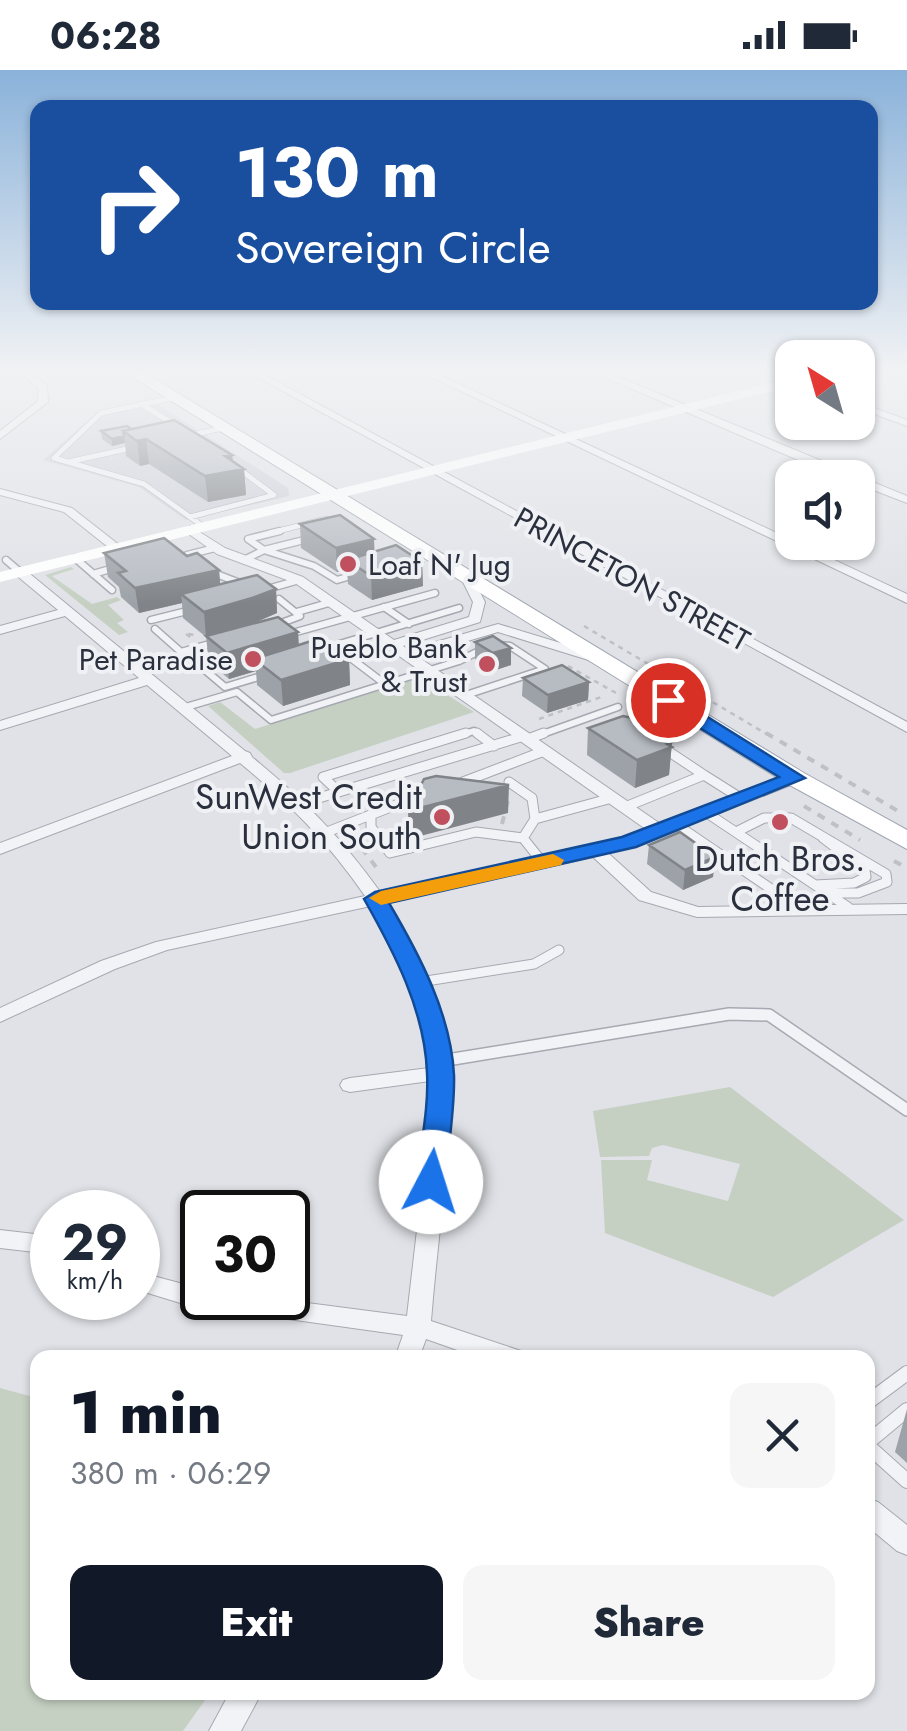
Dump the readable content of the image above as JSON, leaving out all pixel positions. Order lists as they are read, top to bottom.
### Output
{
  "streets": {
    "street": ["PRINCETON STREET"]
  },
  "places": [
    "Loaf N' Jug",
    "Pet Paradise",
    "Pueblo Bank & Trust",
    "SunWest Credit Union South",
    "Dutch Bros. Coffee"
  ],
  "north": "top left",
  "page": {
    "status": "06:28",
    "turn": ["130 m", "Sovereign Circle"],
    "speed": "29 km/h",
    "limit": "30",
    "heading": ["1 min", "380 m · 06:29"],
    "buttons": ["Exit", "Share"]
  }
}
